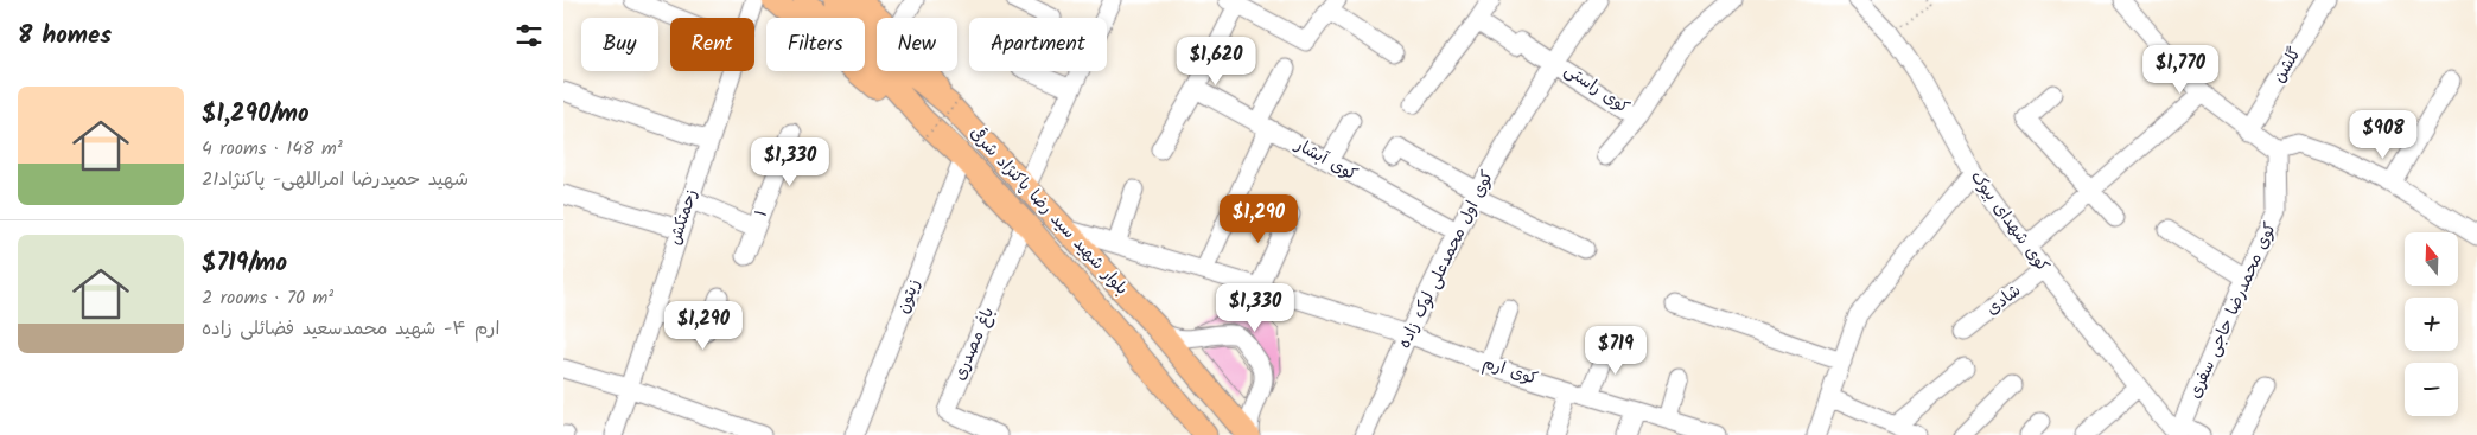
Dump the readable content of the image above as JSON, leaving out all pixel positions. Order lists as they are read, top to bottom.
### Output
{
  "streets": {
    "main road": ["بلوار شهید سید رضا پاکنژاد شرقی"],
    "street": [
      "گلشن",
      "کوی راستی",
      "کوی آبشار",
      "۱",
      "زحمتکش",
      "کوی شهدای بیوک",
      "کوی اول محمدعلی لوک زاده",
      "زیتون",
      "شادی",
      "کوی محمدرضا حاجی سفری",
      "باغ مصدری",
      "کوی ارم"
    ]
  },
  "crossings": [
    ["کوی راستی", "کوی اول محمدعلی لوک زاده"],
    ["کوی آبشار", "کوی اول محمدعلی لوک زاده"],
    ["بلوار شهید سید رضا پاکنژاد شرقی", "زیتون"],
    ["بلوار شهید سید رضا پاکنژاد شرقی", "باغ مصدری"],
    ["بلوار شهید سید رضا پاکنژاد شرقی", "کوی ارم"],
    ["۱", "زحمتکش"],
    ["کوی شهدای بیوک", "شادی"],
    ["کوی شهدای بیوک", "کوی محمدرضا حاجی سفری"],
    ["کوی اول محمدعلی لوک زاده", "کوی ارم"]
  ],
  "north": "top",
  "page": {
    "heading": "8 homes",
    "chip": [
      "Buy",
      "Rent",
      "Filters",
      "New",
      "Apartment"
    ],
    "price": [
      "$1,620",
      "$1,770",
      "$908",
      "$1,330",
      "$1,290",
      "$1,330",
      "$1,290",
      "$719"
    ],
    "list": [
      {
        "name": "$1,290/mo",
        "note": "4 rooms · 148 m² · شهید حمیدرضا امراللهی- پاکنژاد21"
      },
      {
        "name": "$719/mo",
        "note": "2 rooms · 70 m² · ارم ۴- شهید محمدسعید فضائلی زاده"
      }
    ],
    "map_buttons": ["+", "−"]
  }
}
